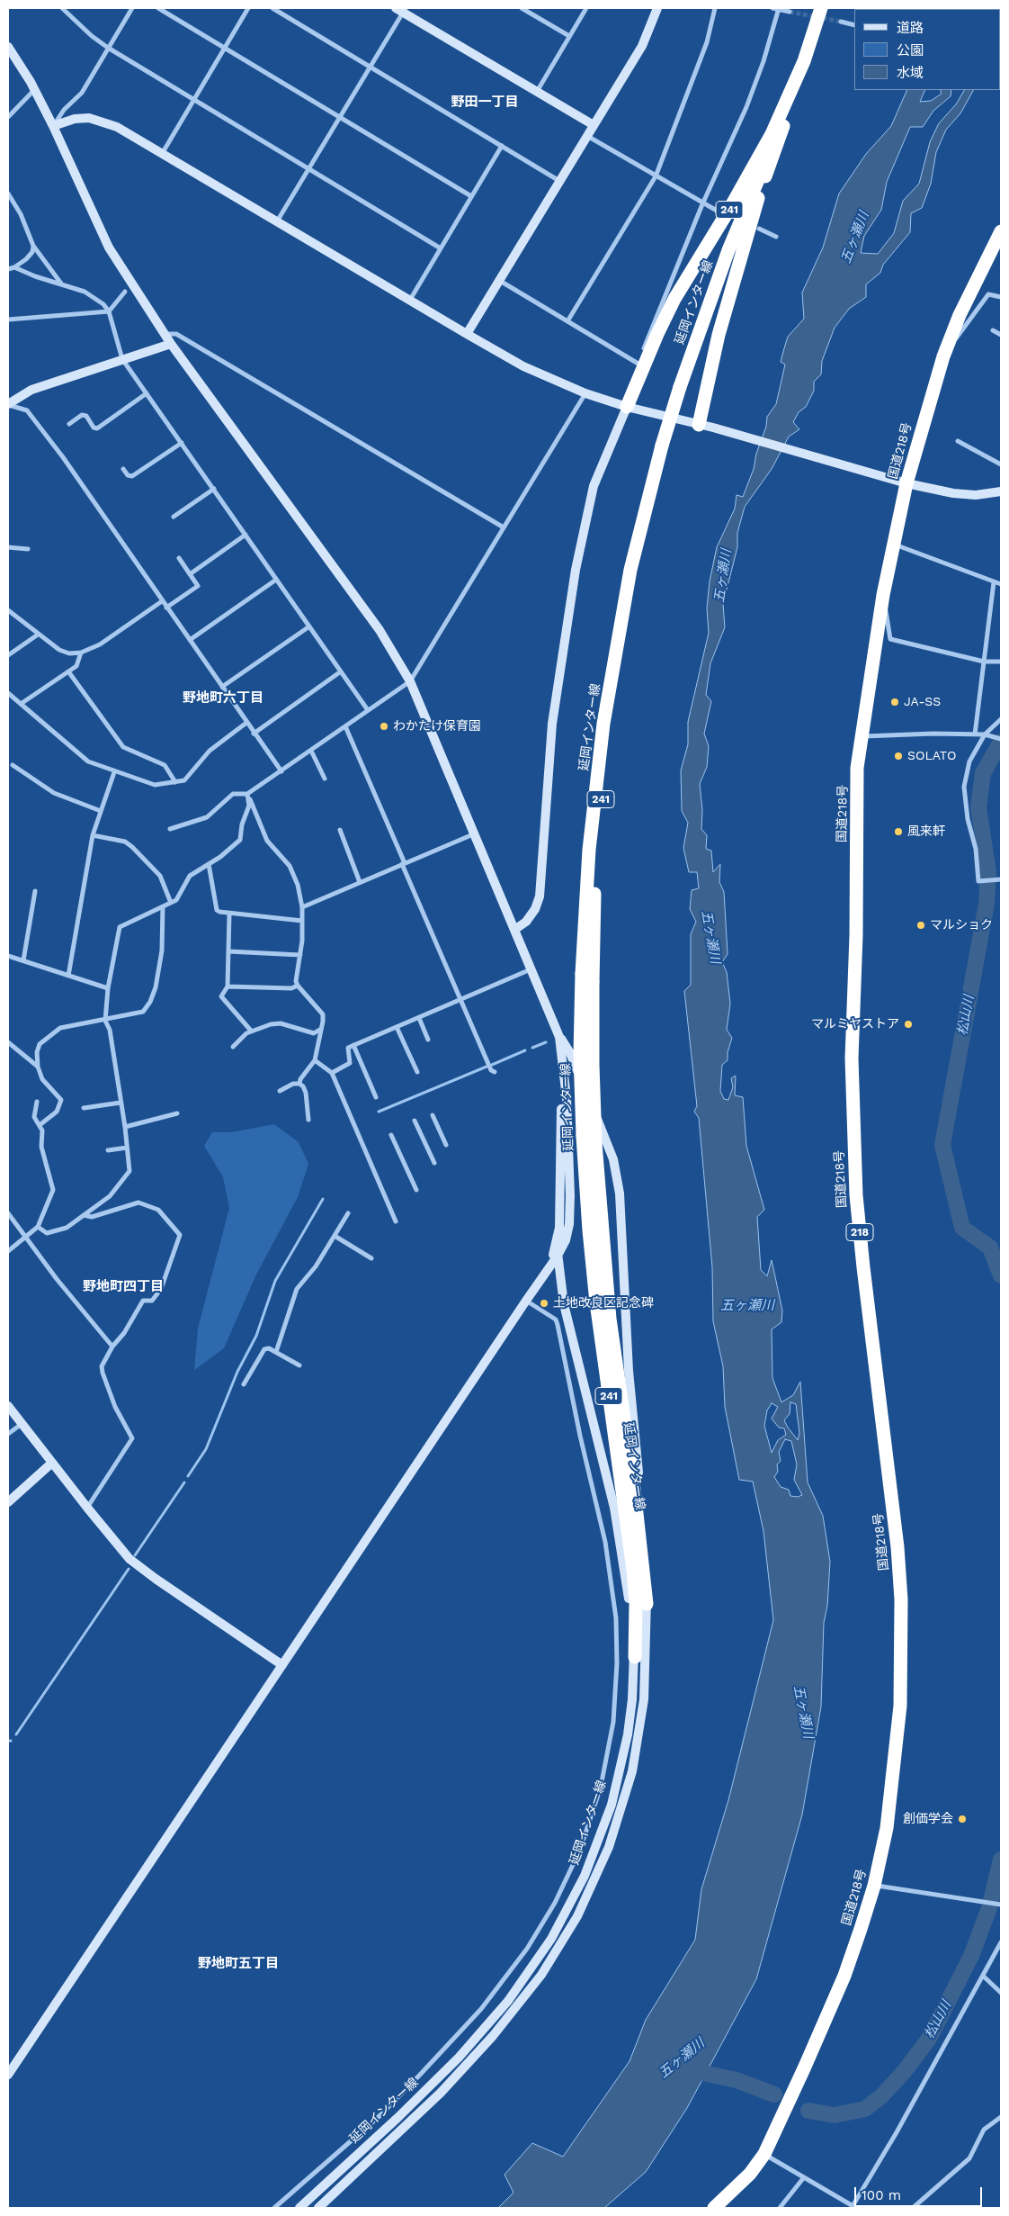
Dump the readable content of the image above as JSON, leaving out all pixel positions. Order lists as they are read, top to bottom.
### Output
{
  "streets": {
    "highway": [
      "241",
      "延岡インター線",
      "国道218号",
      "218"
    ]
  },
  "crossings": [
    ["241", "延岡インター線"]
  ],
  "districts": [
    "野田一丁目",
    "野地町六丁目",
    "野地町四丁目",
    "野地町五丁目"
  ],
  "water": ["五ヶ瀬川", "松山川"],
  "places": [
    "JA-SS",
    "わかたけ保育園",
    "SOLATO",
    "風来軒",
    "マルショク",
    "マルミヤストア",
    "土地改良区記念碑",
    "創価学会"
  ],
  "legend": ["道路", "公園", "水域"],
  "scale_bar": "100 m"
}
